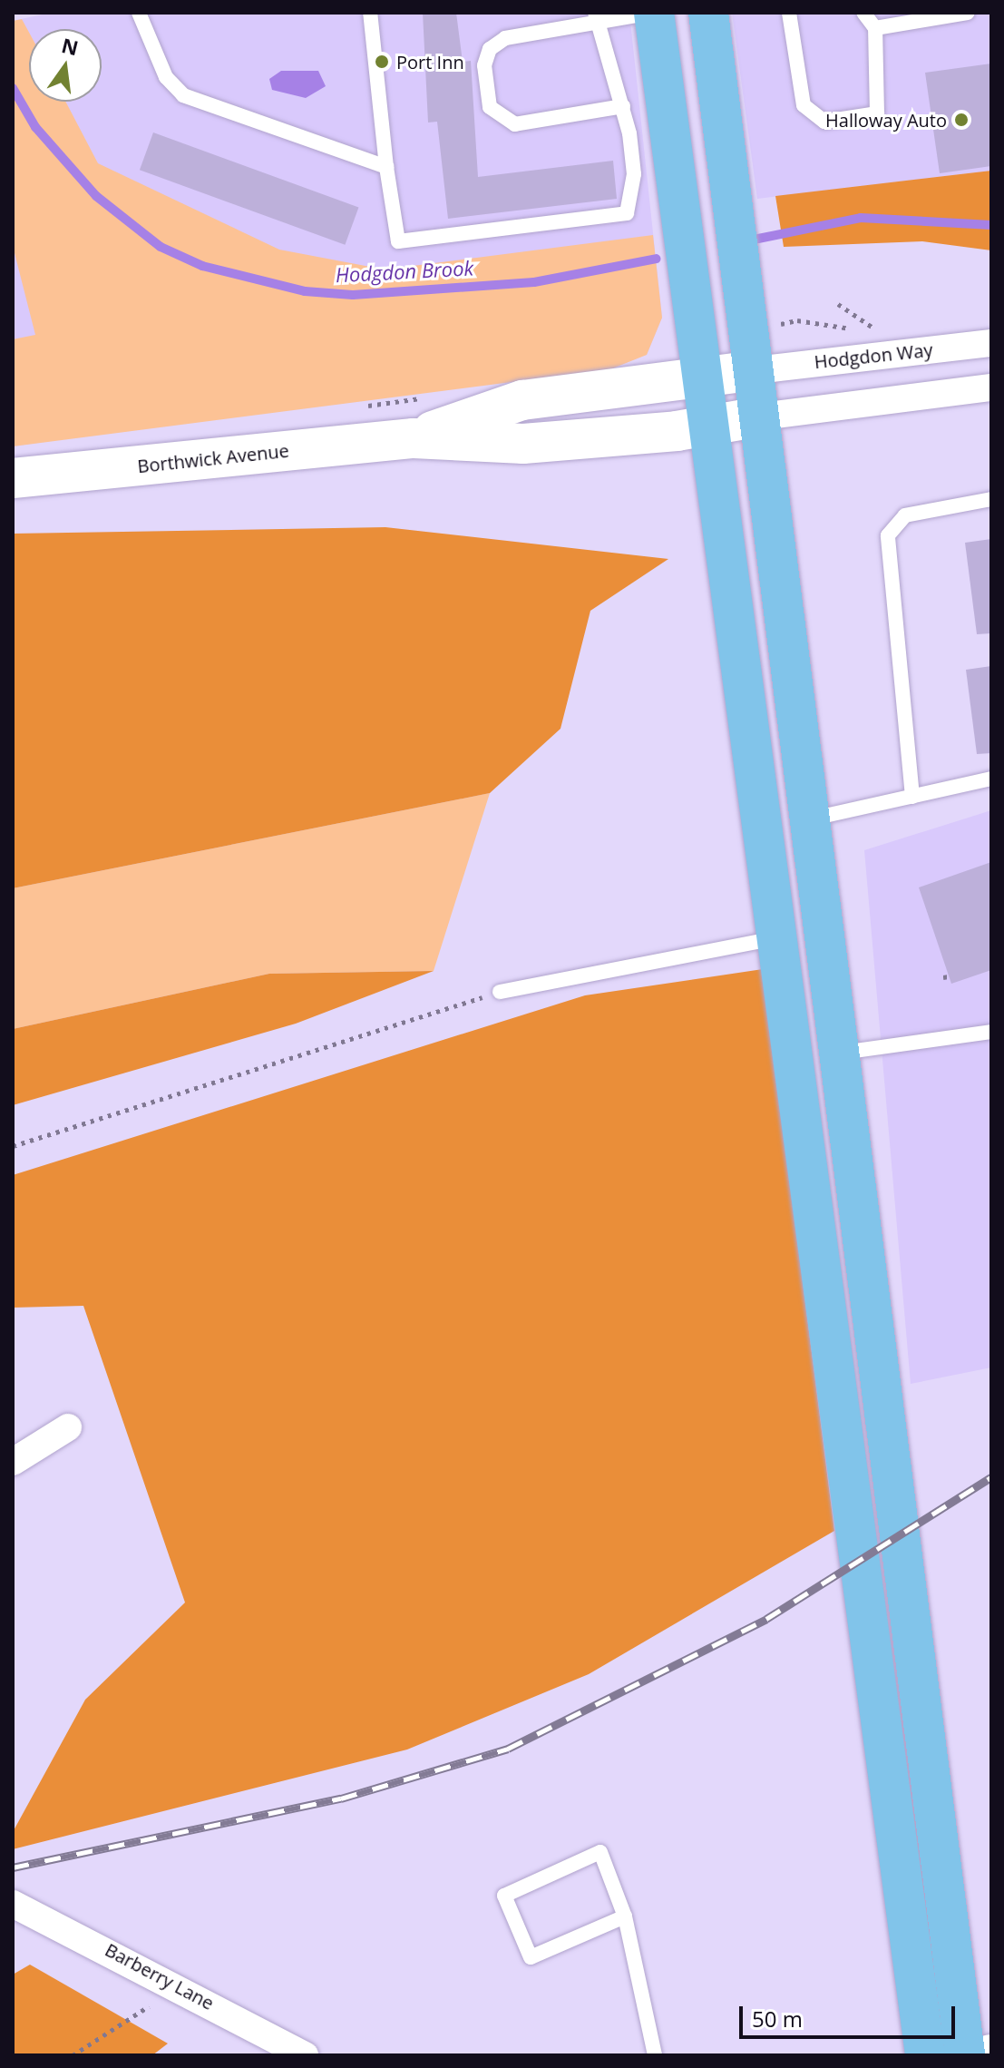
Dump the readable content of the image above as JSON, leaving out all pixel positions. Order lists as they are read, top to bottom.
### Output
{
  "streets": {
    "street": ["Hodgdon Way", "Borthwick Avenue", "Barberry Lane"]
  },
  "crossings": [
    ["Hodgdon Way", "Borthwick Avenue"]
  ],
  "water": ["Hodgdon Brook"],
  "places": ["Port Inn", "Halloway Auto"],
  "scale_bar": "50 m",
  "north": "top"
}
